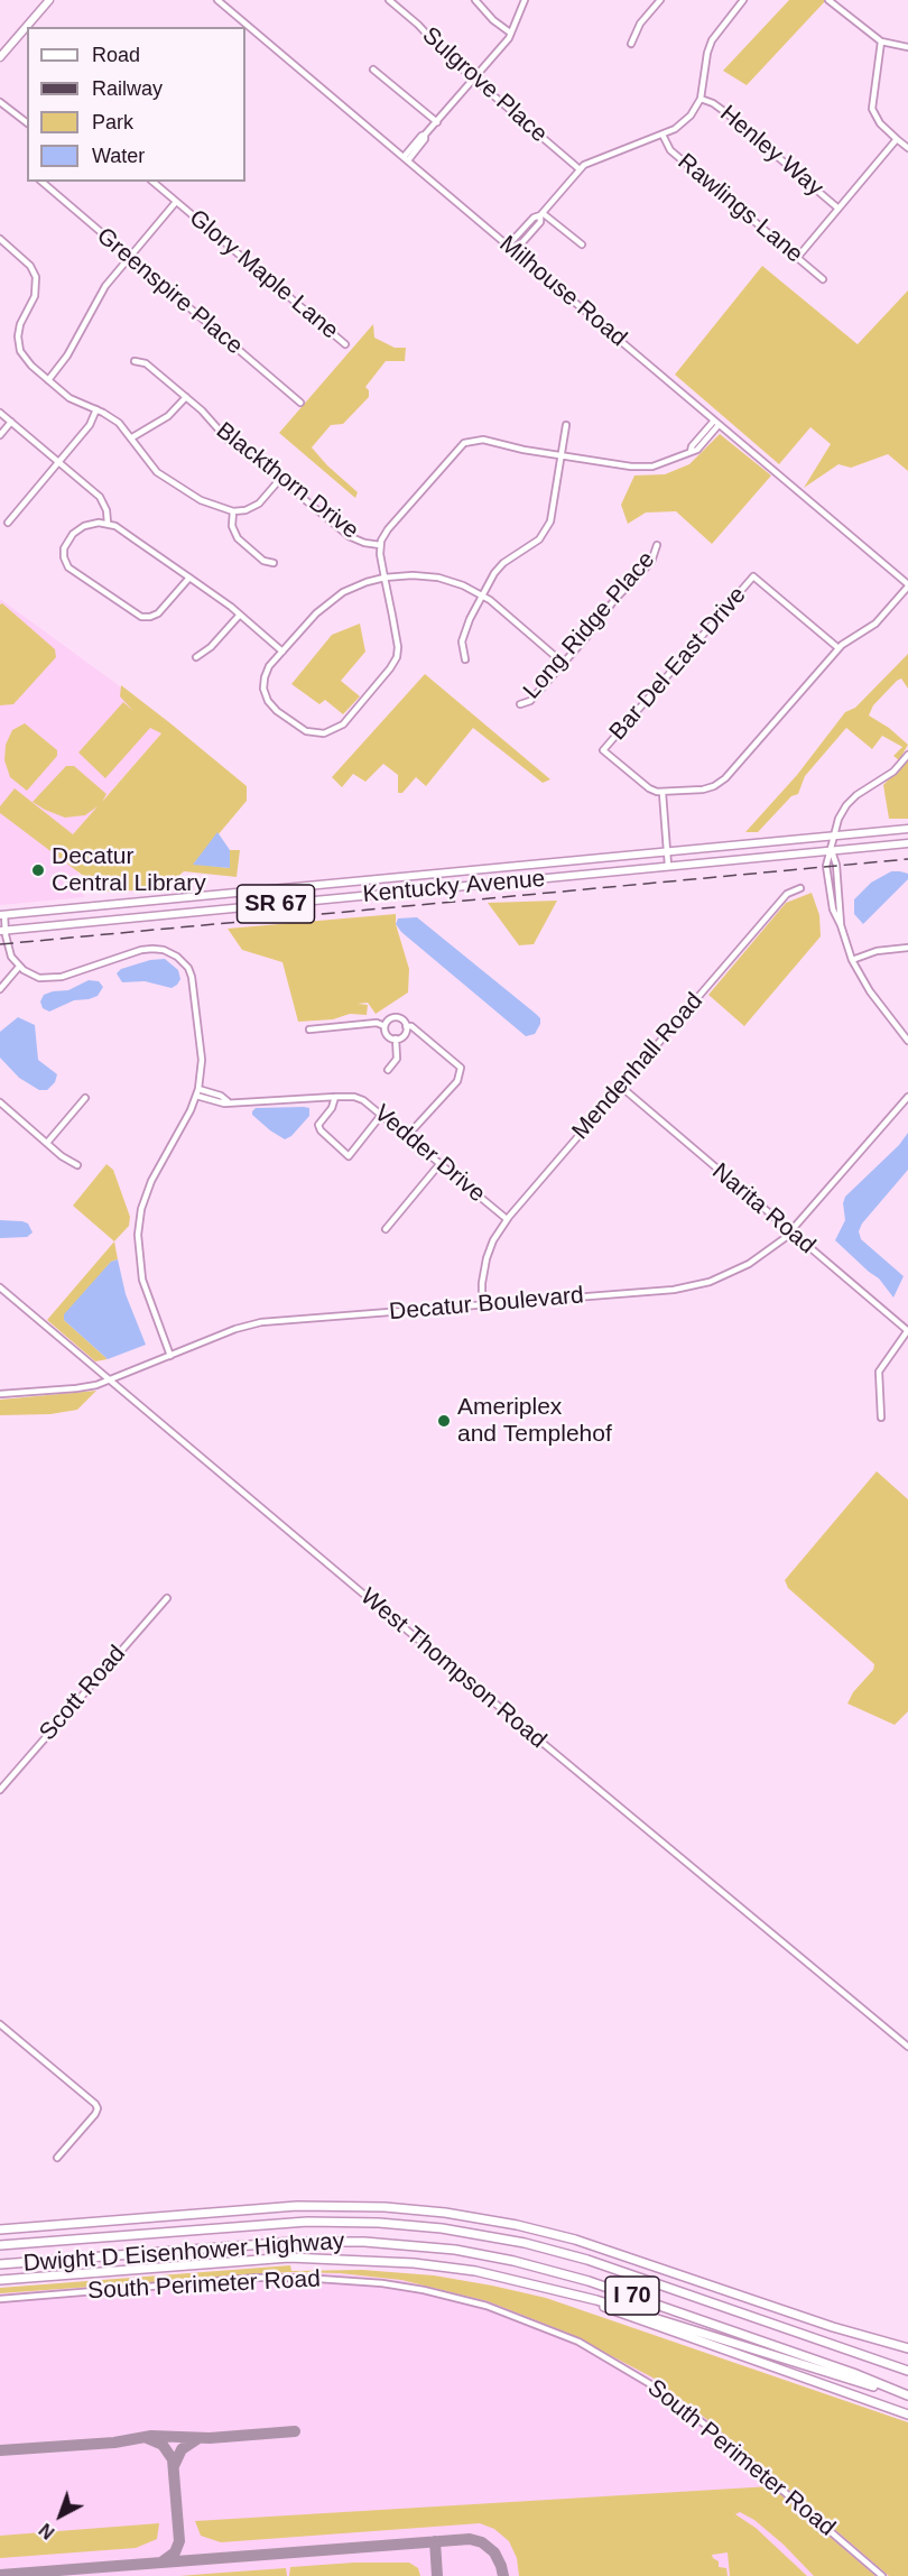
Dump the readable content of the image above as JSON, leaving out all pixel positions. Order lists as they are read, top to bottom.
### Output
{
  "streets": {
    "highway": ["Dwight D Eisenhower Highway", "I 70"],
    "main road": ["Kentucky Avenue", "SR 67"],
    "street": [
      "Sulgrove Place",
      "Henley Way",
      "Rawlings Lane",
      "Glory Maple Lane",
      "Greenspire Place",
      "Milhouse Road",
      "Blackthorn Drive",
      "Long Ridge Place",
      "Bar Del East Drive",
      "Mendenhall Road",
      "Vedder Drive",
      "Narita Road",
      "Decatur Boulevard",
      "West Thompson Road",
      "Scott Road",
      "South Perimeter Road"
    ]
  },
  "crossings": [
    ["Mendenhall Road", "Vedder Drive"],
    ["Mendenhall Road", "Narita Road"],
    ["Mendenhall Road", "Decatur Boulevard"],
    ["Narita Road", "Decatur Boulevard"],
    ["Decatur Boulevard", "West Thompson Road"]
  ],
  "places": ["Decatur Central Library", "Ameriplex and Templehof"],
  "legend": [
    "Road",
    "Railway",
    "Park",
    "Water"
  ],
  "north": "bottom left"
}
